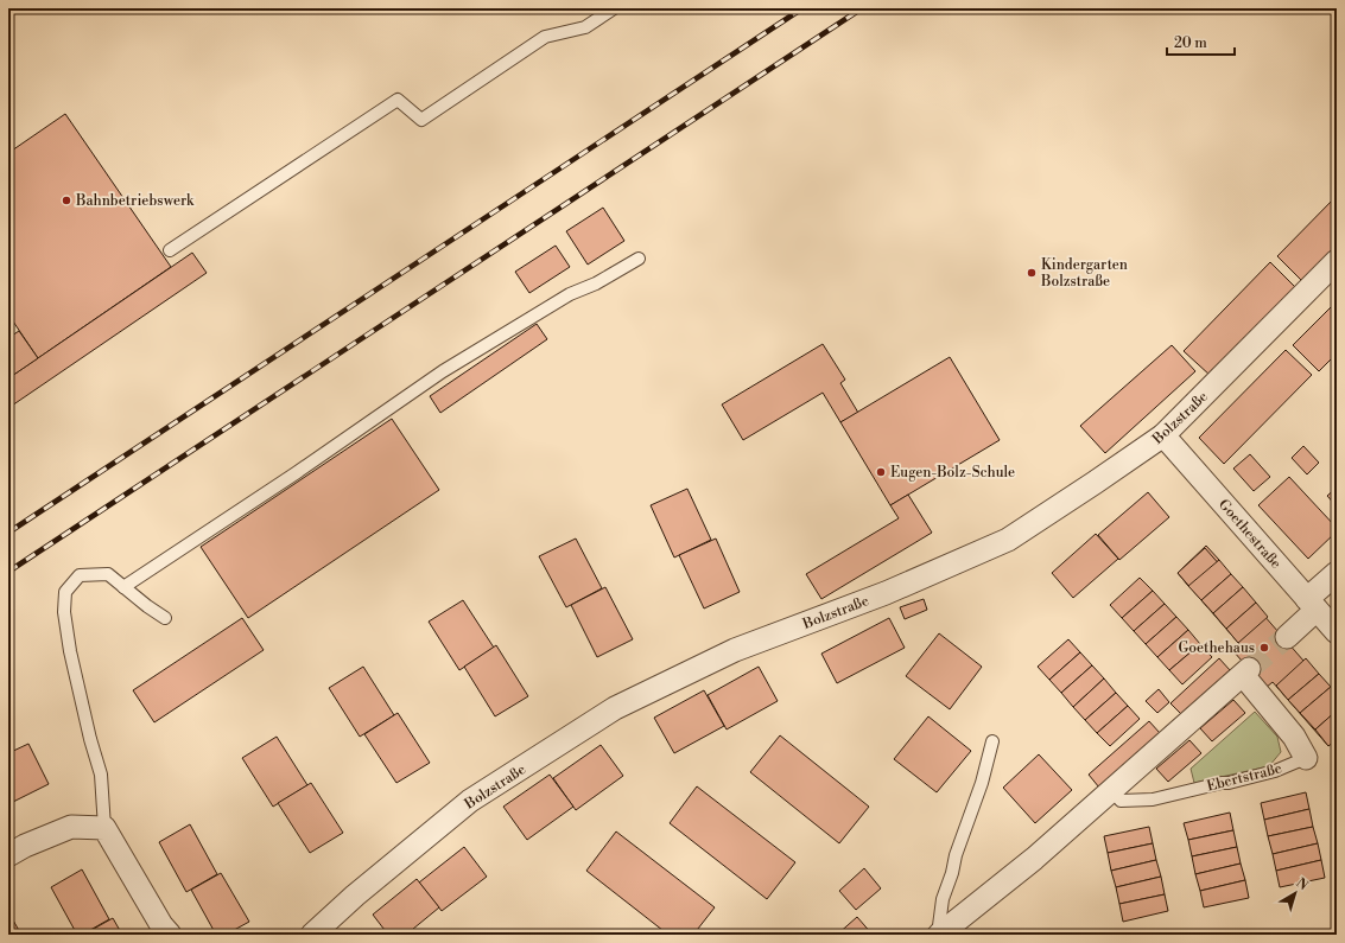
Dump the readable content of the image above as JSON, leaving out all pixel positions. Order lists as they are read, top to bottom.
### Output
{
  "streets": {
    "street": ["Bolzstraße", "Goethestraße", "Ebertstraße"]
  },
  "crossings": [
    ["Bolzstraße", "Goethestraße"]
  ],
  "places": [
    "Bahnbetriebswerk",
    "Kindergarten Bolzstraße",
    "Eugen-Bolz-Schule",
    "Goethehaus"
  ],
  "scale_bar": "20 m",
  "north": "top right"
}
